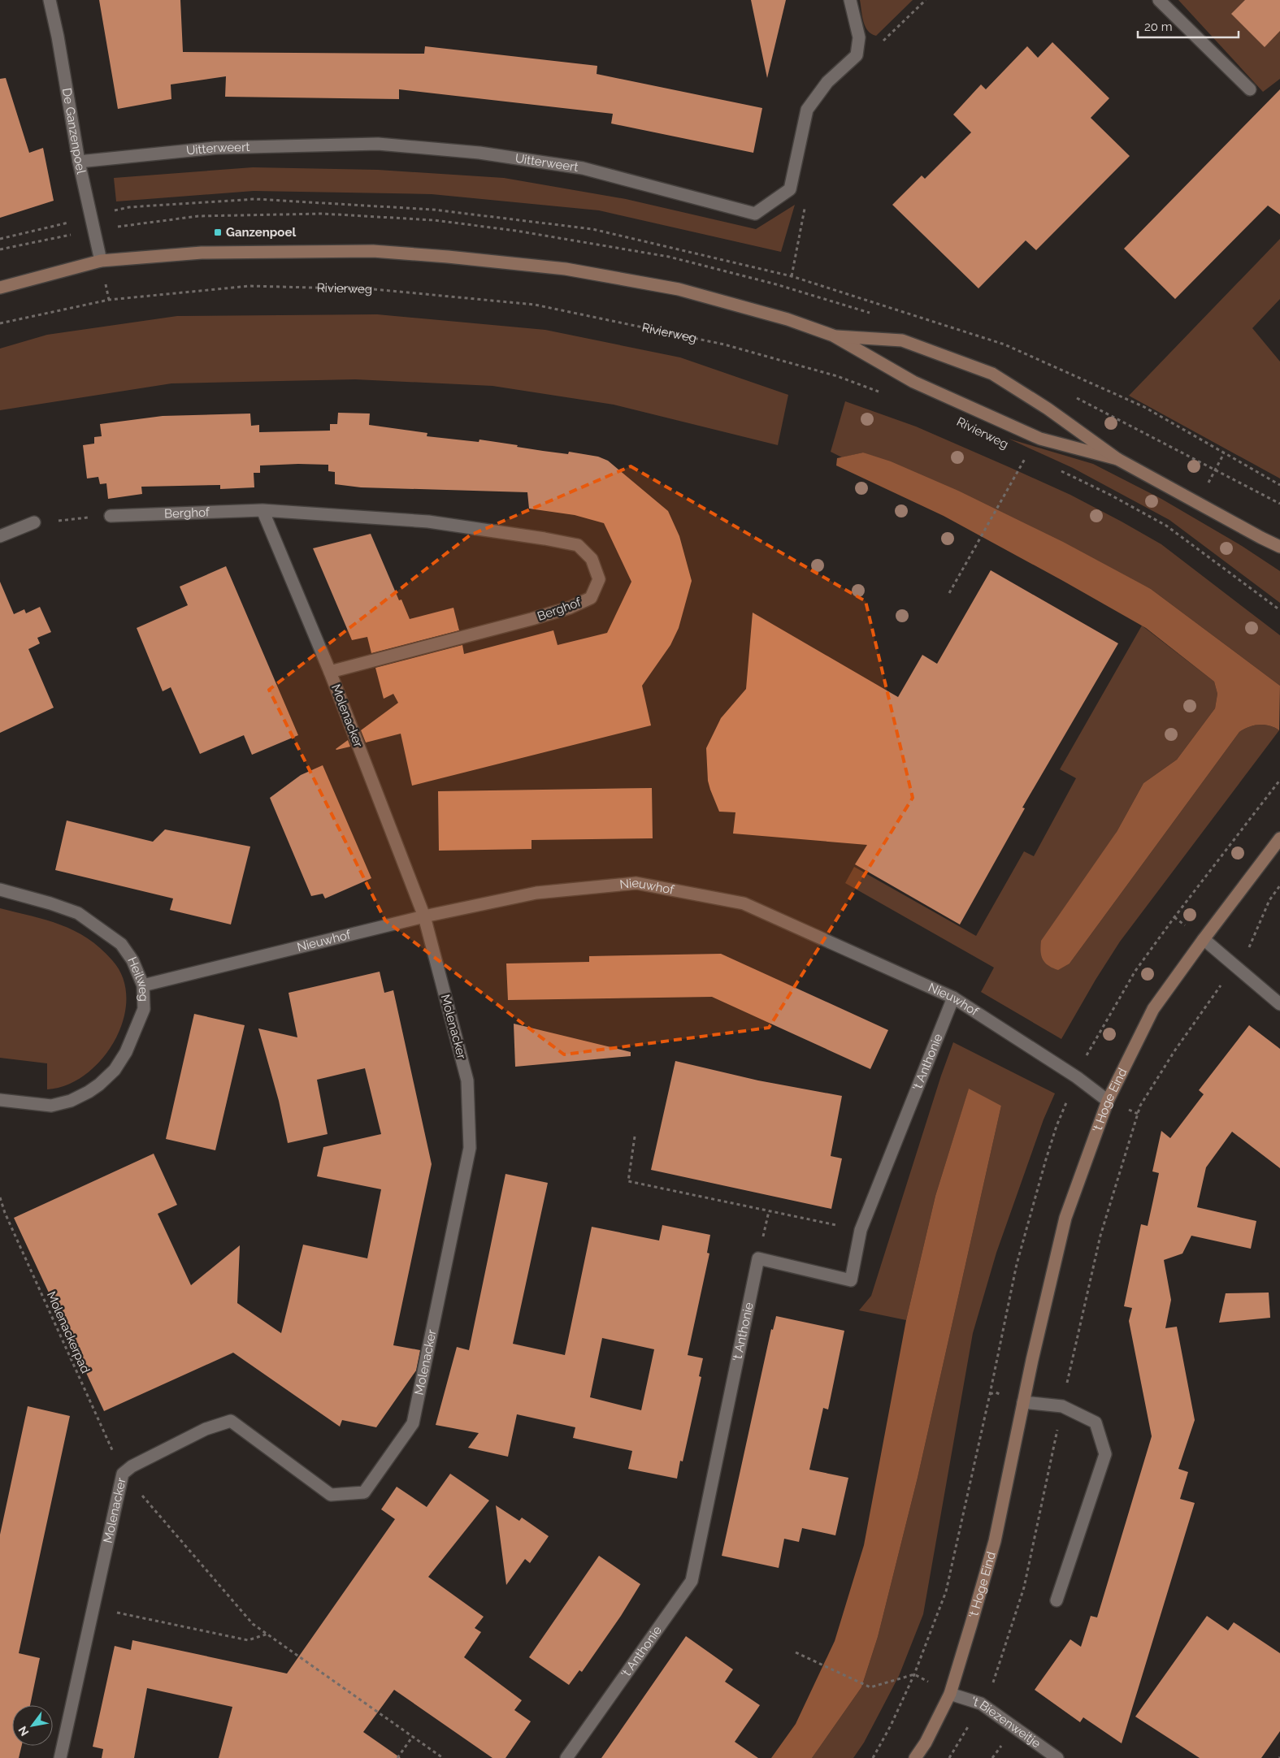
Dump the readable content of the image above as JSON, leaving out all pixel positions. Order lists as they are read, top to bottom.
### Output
{
  "streets": {
    "street": [
      "De Ganzenpoel",
      "Uitterweert",
      "Rivierweg",
      "Berghof",
      "Molenacker",
      "Nieuwhof",
      "Heilweg",
      "'t Anthonie",
      "'t Hoge Eind",
      "'t Biezenweitje"
    ],
    "path": ["Molenackerpad"]
  },
  "crossings": [
    ["De Ganzenpoel", "Uitterweert"],
    ["De Ganzenpoel", "Rivierweg"],
    ["Berghof", "Molenacker"],
    ["Molenacker", "Nieuwhof"],
    ["Molenacker", "Molenackerpad"],
    ["Nieuwhof", "Heilweg"],
    ["Nieuwhof", "'t Anthonie"],
    ["Nieuwhof", "'t Hoge Eind"],
    ["'t Hoge Eind", "'t Biezenweitje"]
  ],
  "places": {
    "transit": ["Ganzenpoel"]
  },
  "scale_bar": "20 m",
  "north": "bottom left"
}
